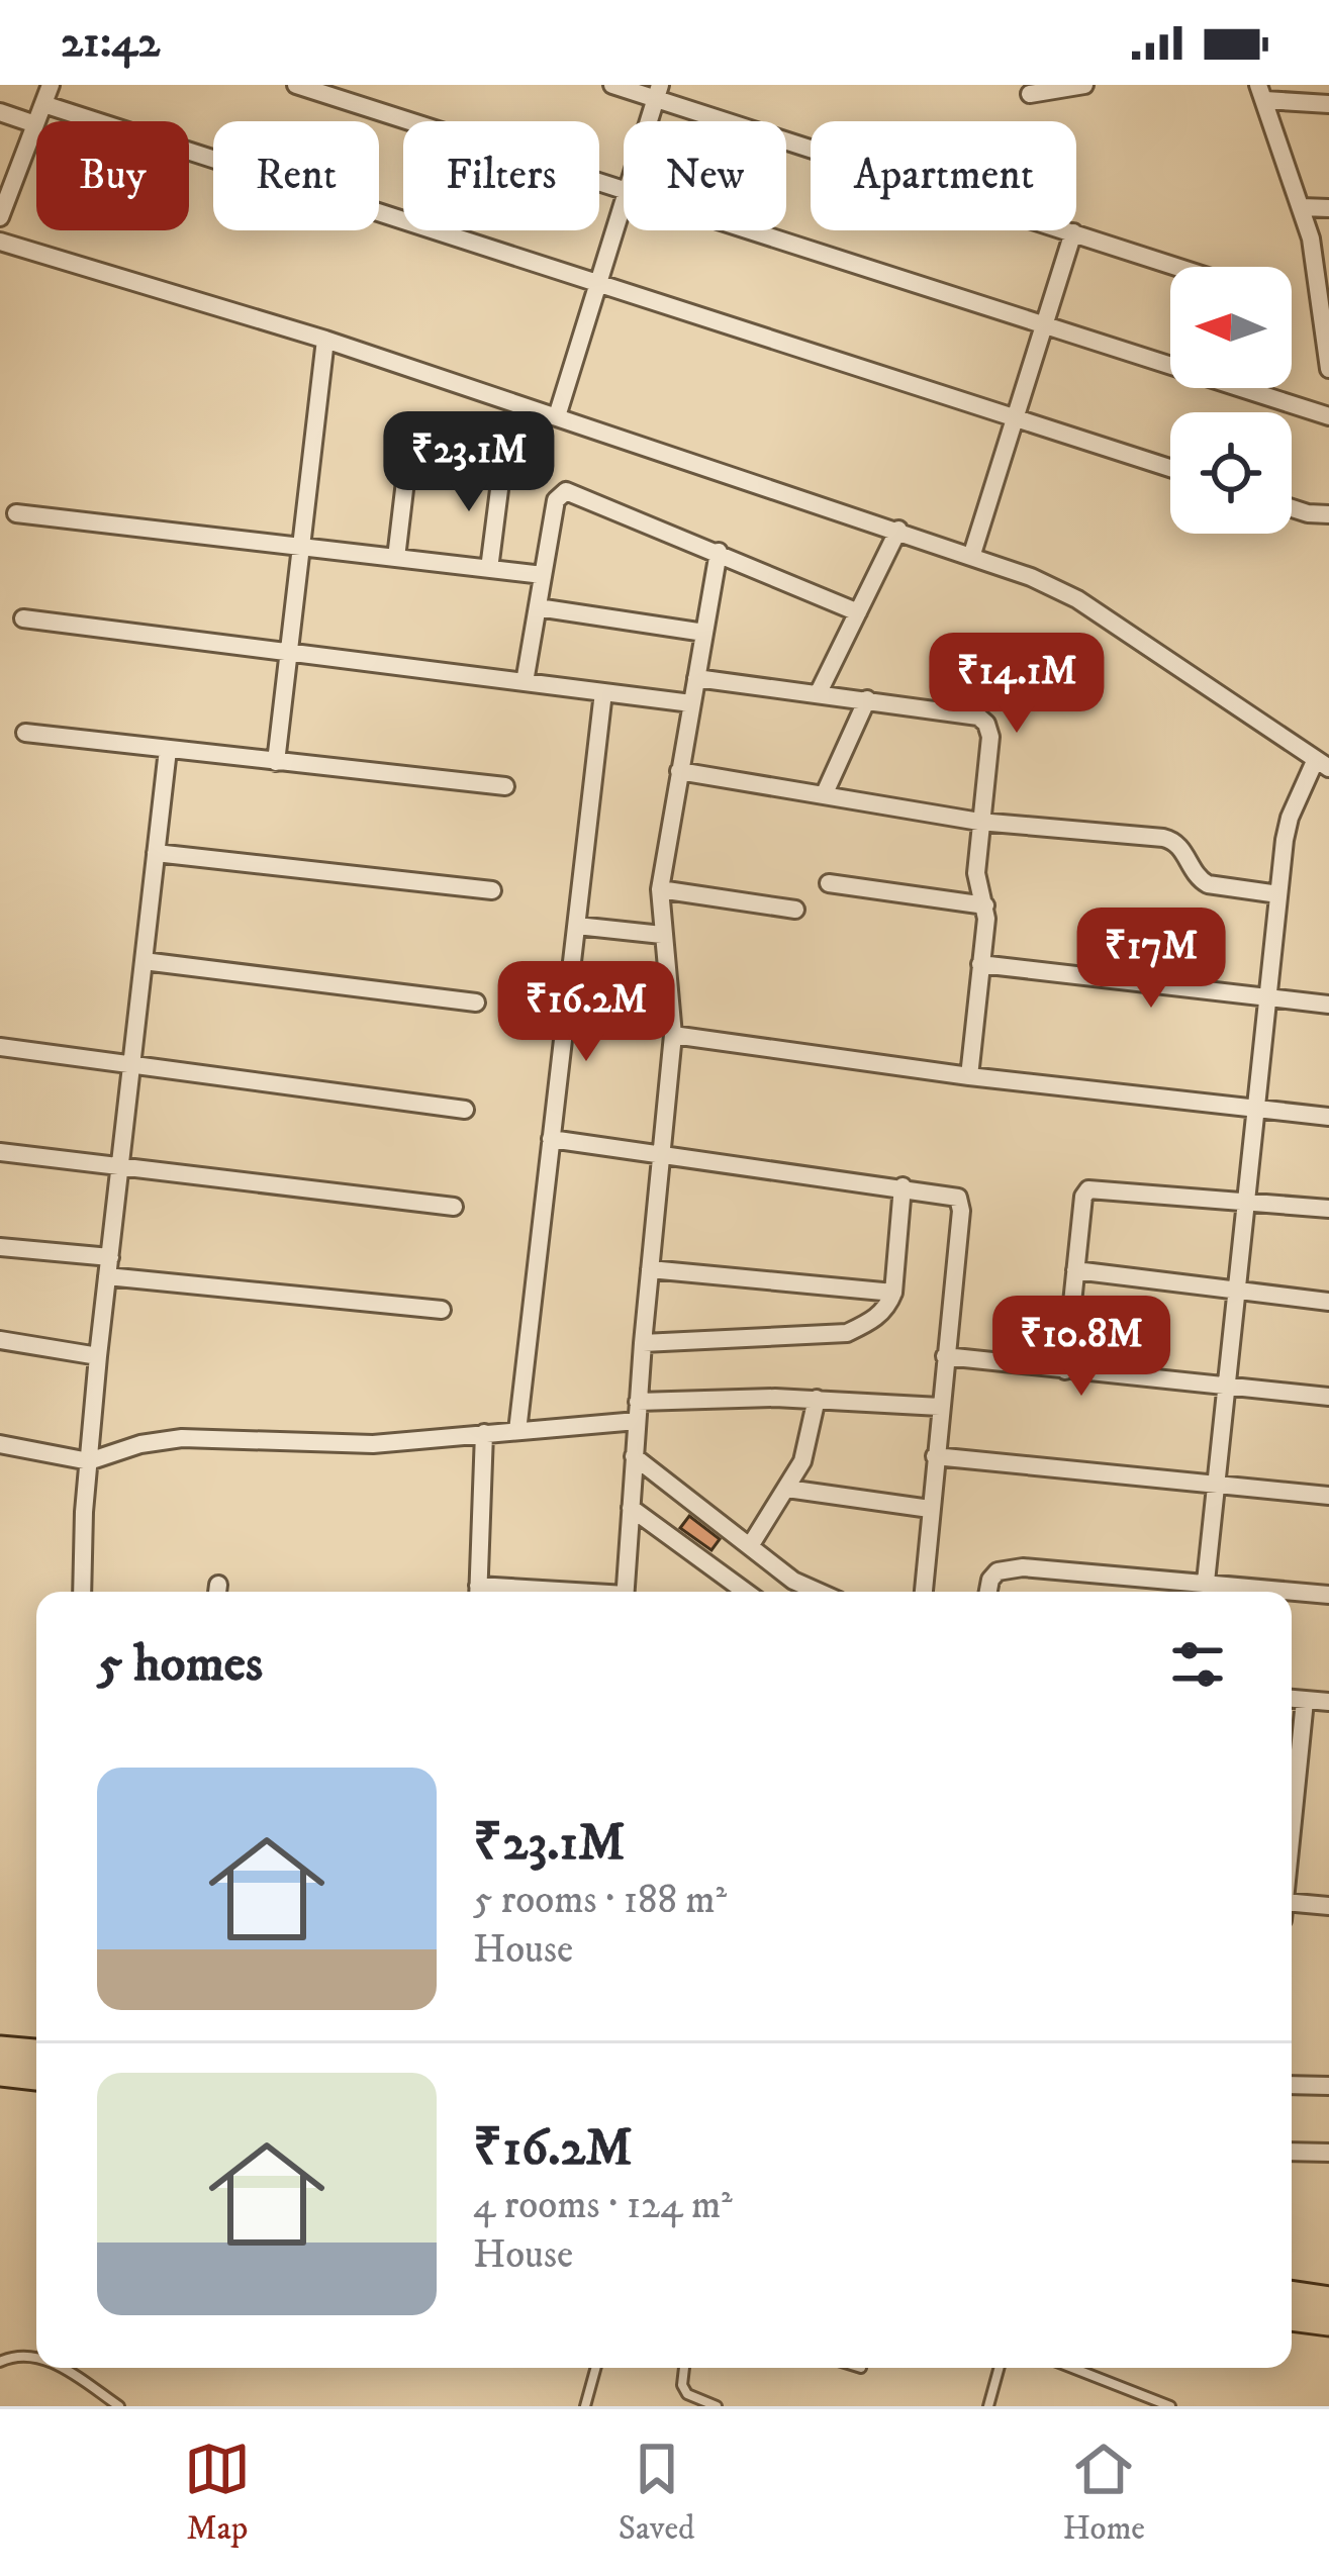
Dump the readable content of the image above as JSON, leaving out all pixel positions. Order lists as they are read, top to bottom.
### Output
{
  "north": "left",
  "page": {
    "status": "21:42",
    "chip": [
      "Buy",
      "Rent",
      "Filters",
      "New",
      "Apartment"
    ],
    "price": [
      "₹23.1M",
      "₹14.1M",
      "₹17M",
      "₹16.2M",
      "₹10.8M"
    ],
    "heading": "5 homes",
    "list": [
      {
        "name": "₹23.1M",
        "note": "5 rooms · 188 m² · House"
      },
      {
        "name": "₹16.2M",
        "note": "4 rooms · 124 m² · House"
      }
    ],
    "tabs": ["Map", "Saved", "Home"]
  }
}
